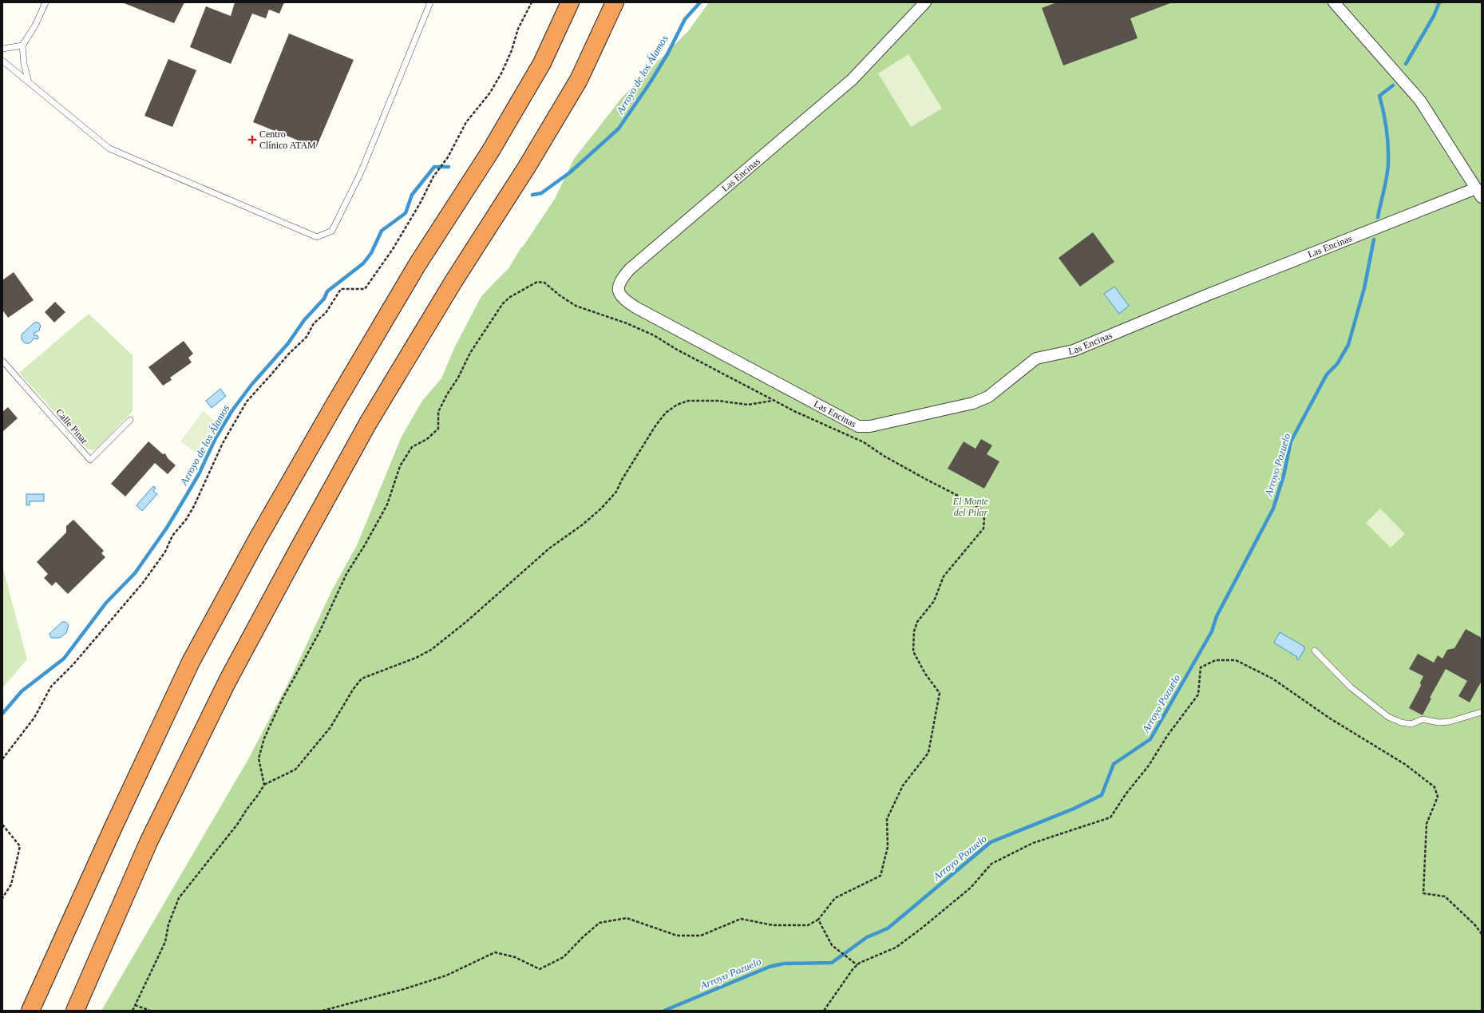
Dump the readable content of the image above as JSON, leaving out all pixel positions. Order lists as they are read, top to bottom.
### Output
{
  "streets": {
    "street": ["Las Encinas"],
    "lane": ["Calle Pinar"]
  },
  "water": ["Arroyo de los Álamos", "Arroyo Pozuelo"],
  "parks": ["El Monte del Pilar"],
  "places": {
    "health": ["Centro Clínico ATAM"]
  }
}
